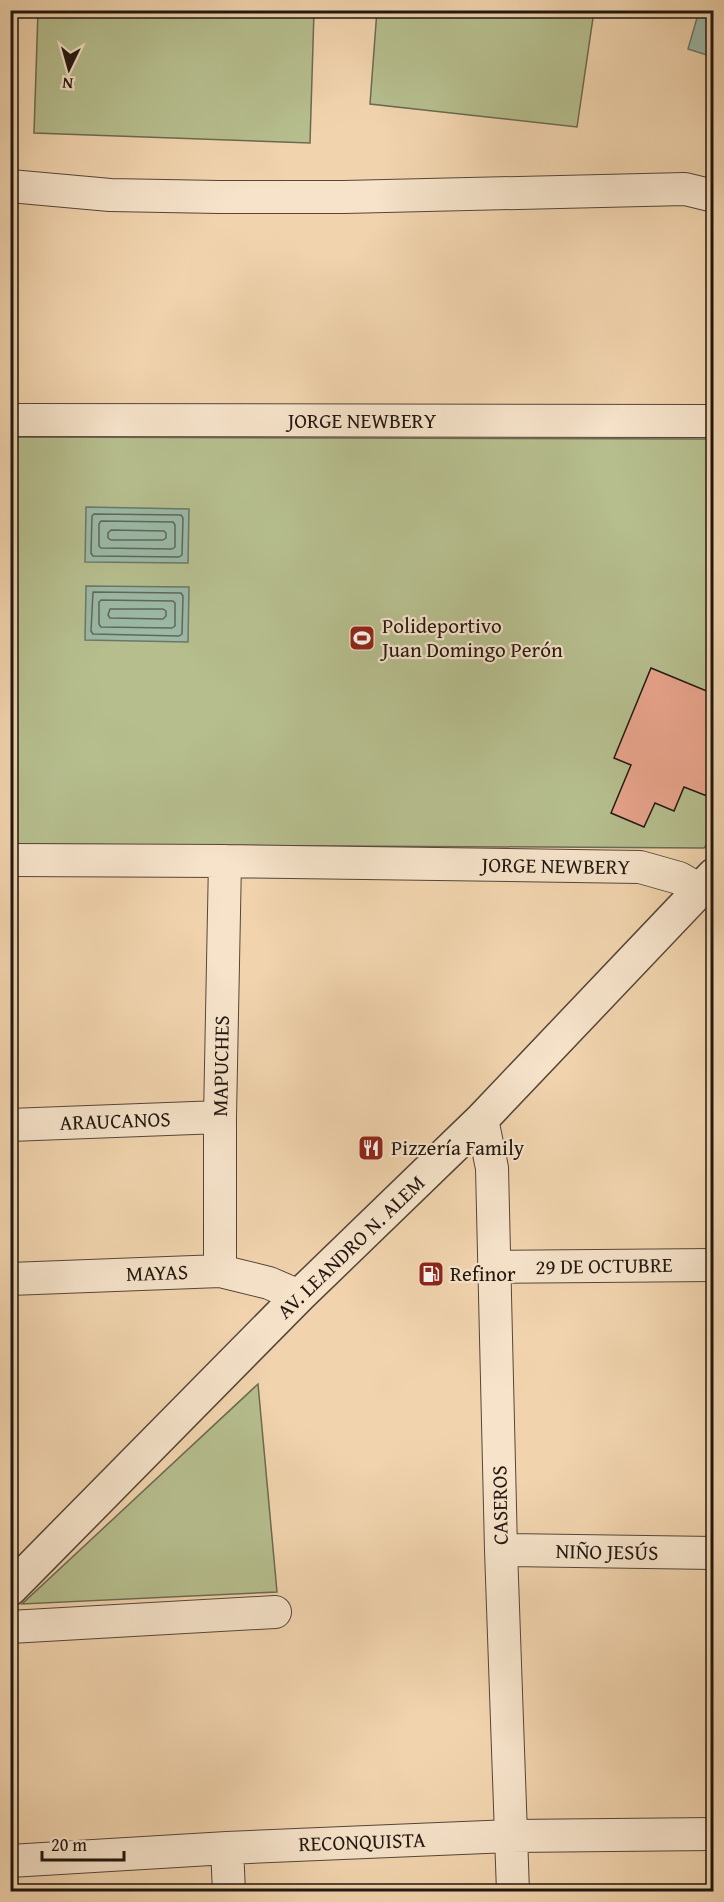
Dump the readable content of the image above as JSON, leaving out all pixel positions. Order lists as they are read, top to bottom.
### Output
{
  "streets": {
    "street": [
      "JORGE NEWBERY",
      "MAPUCHES",
      "ARAUCANOS",
      "AV. LEANDRO N. ALEM",
      "29 DE OCTUBRE",
      "MAYAS",
      "CASEROS",
      "NIÑO JESÚS",
      "RECONQUISTA"
    ]
  },
  "crossings": [
    ["JORGE NEWBERY", "MAPUCHES"],
    ["JORGE NEWBERY", "AV. LEANDRO N. ALEM"],
    ["MAPUCHES", "ARAUCANOS"],
    ["MAPUCHES", "MAYAS"],
    ["AV. LEANDRO N. ALEM", "MAYAS"],
    ["AV. LEANDRO N. ALEM", "CASEROS"],
    ["29 DE OCTUBRE", "CASEROS"],
    ["CASEROS", "NIÑO JESÚS"],
    ["CASEROS", "RECONQUISTA"]
  ],
  "places": {
    "sports": ["Polideportivo Juan Domingo Perón"],
    "restaurant": ["Pizzería Family"],
    "fuel station": ["Refinor"]
  },
  "scale_bar": "20 m",
  "north": "bottom"
}
